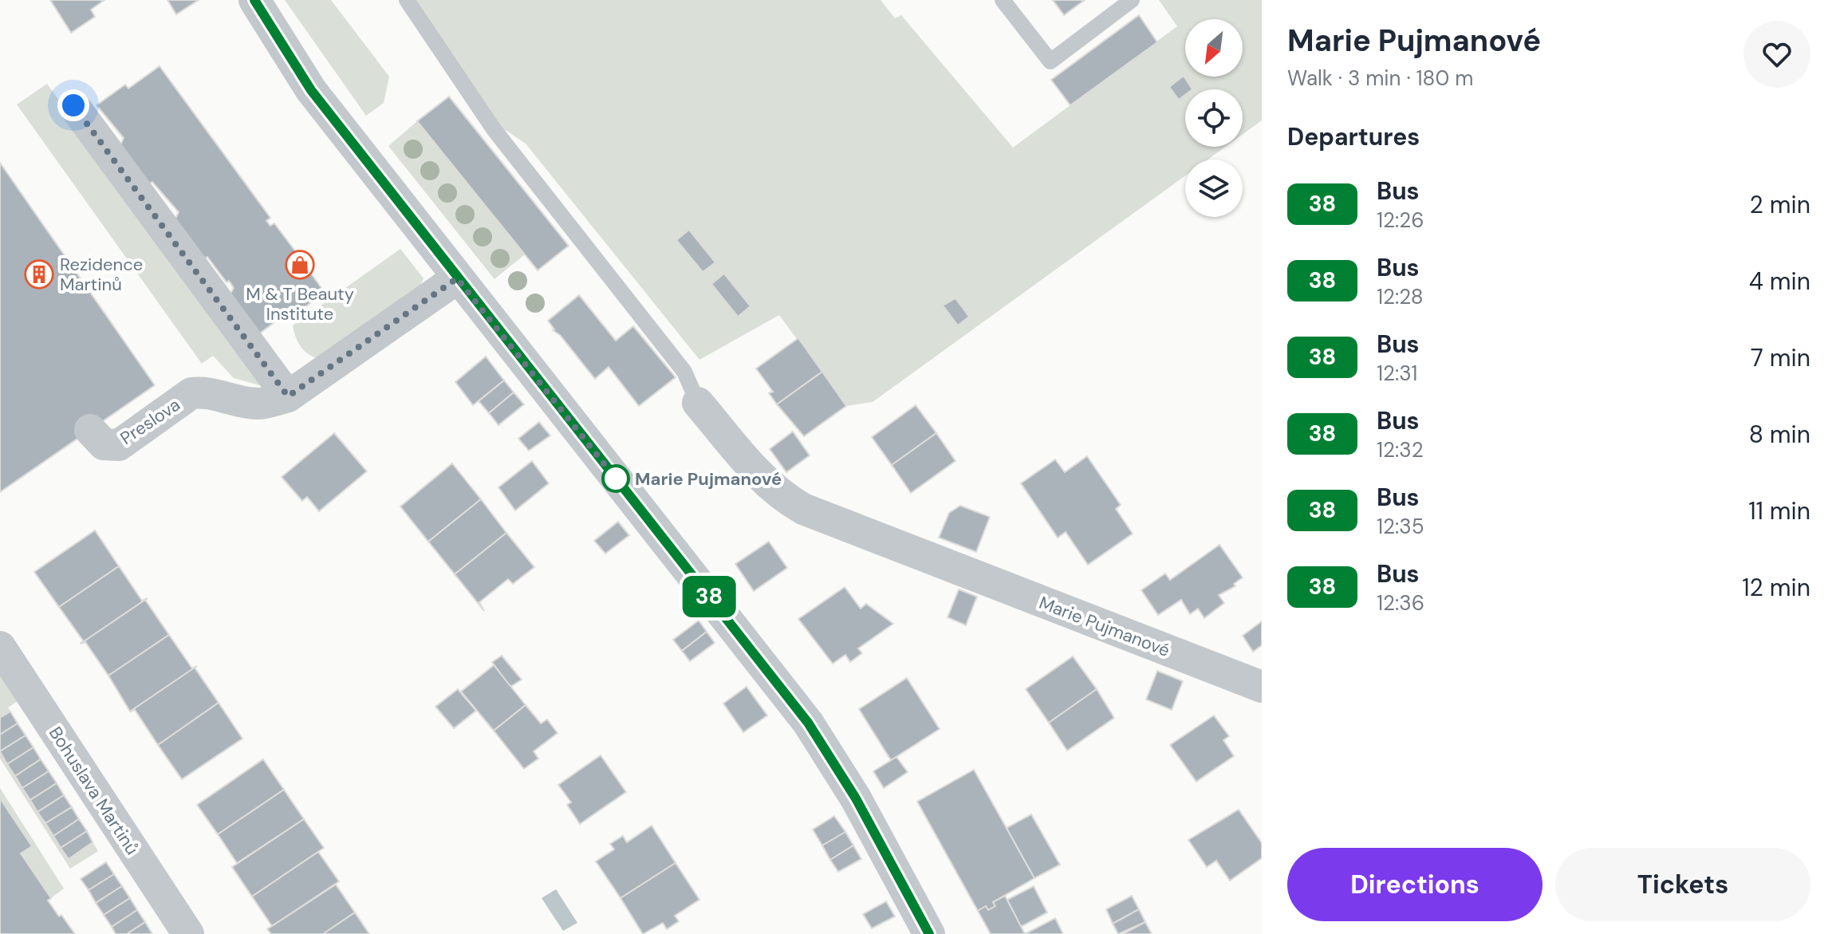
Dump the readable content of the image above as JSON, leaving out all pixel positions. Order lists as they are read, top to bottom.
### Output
{
  "streets": {
    "street": ["Preslova", "Marie Pujmanové", "Bohuslava Martinů"]
  },
  "places": {
    "shop": ["M & T Beauty Institute"],
    "building": ["Rezidence Martinů"],
    "other": ["Marie Pujmanové"]
  },
  "lines": ["bus line 38"],
  "north": "bottom left",
  "page": {
    "on_map": "38",
    "heading": [
      ["Marie Pujmanové", "Walk · 3 min · 180 m"],
      "Departures"
    ],
    "list": [
      {
        "mark": "38",
        "name": "Bus",
        "note": "12:26",
        "value": "2 min"
      },
      {
        "mark": "38",
        "name": "Bus",
        "note": "12:28",
        "value": "4 min"
      },
      {
        "mark": "38",
        "name": "Bus",
        "note": "12:31",
        "value": "7 min"
      },
      {
        "mark": "38",
        "name": "Bus",
        "note": "12:32",
        "value": "8 min"
      },
      {
        "mark": "38",
        "name": "Bus",
        "note": "12:35",
        "value": "11 min"
      },
      {
        "mark": "38",
        "name": "Bus",
        "note": "12:36",
        "value": "12 min"
      }
    ],
    "buttons": ["Directions", "Tickets"]
  }
}
